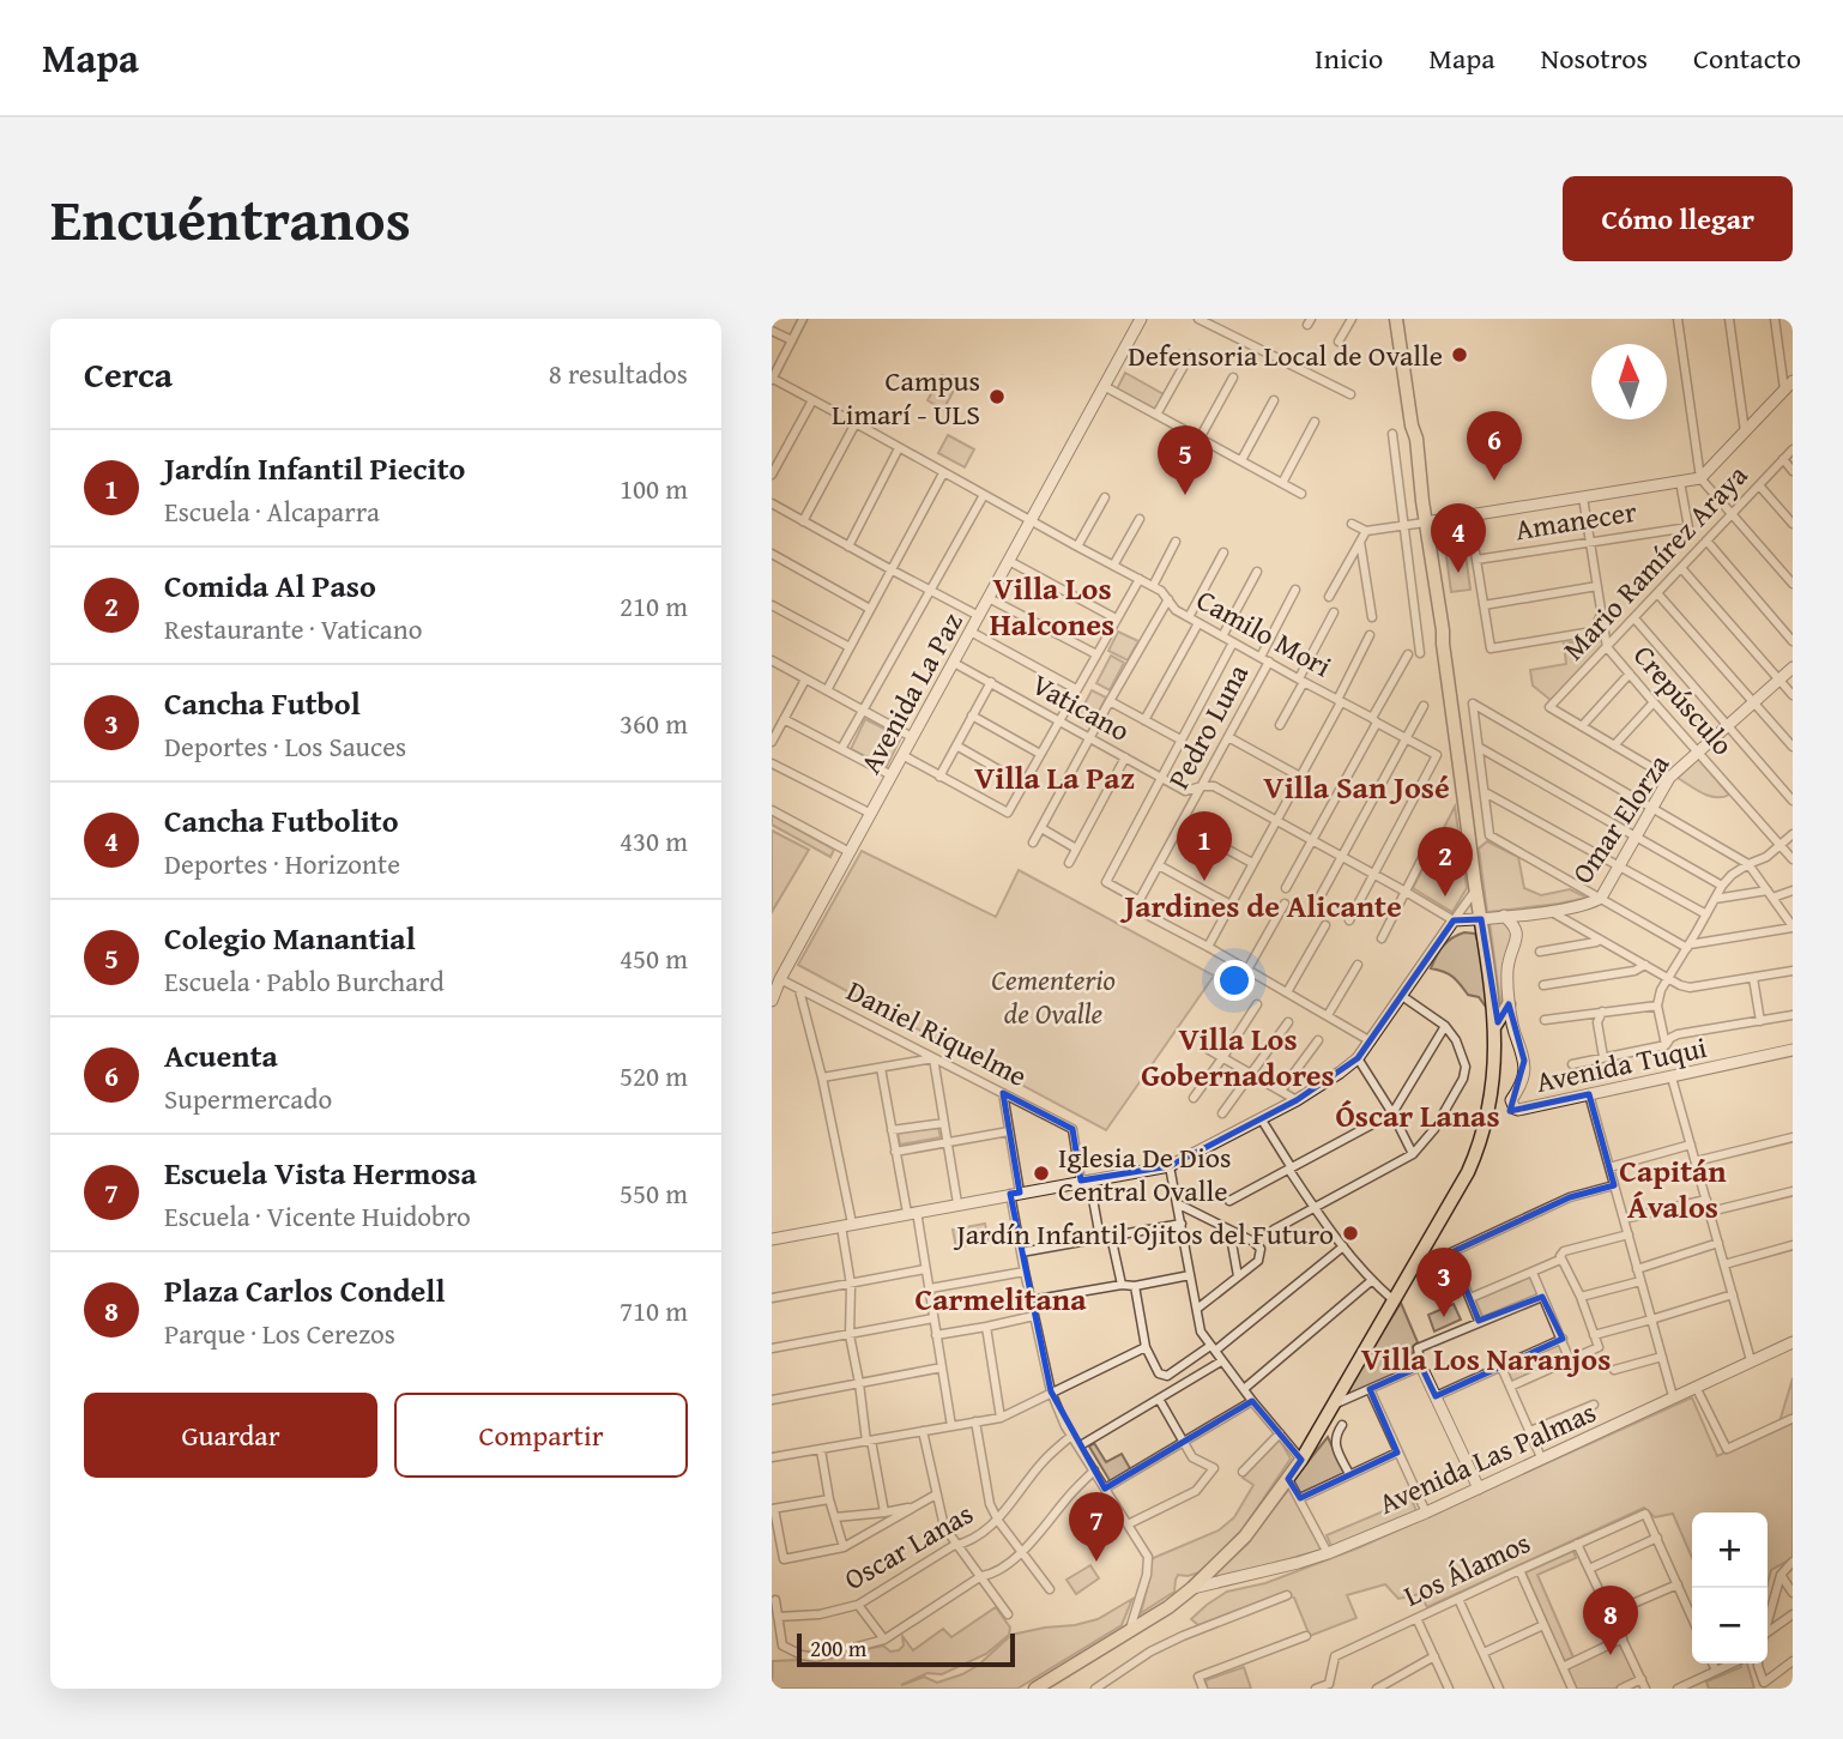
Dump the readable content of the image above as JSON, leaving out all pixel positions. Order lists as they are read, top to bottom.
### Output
{
  "streets": {
    "street": [
      "Amanecer",
      "Mario Ramírez Araya",
      "Camilo Mori",
      "Avenida La Paz",
      "Crepúsculo",
      "Vaticano",
      "Pedro Luna",
      "Omar Elorza",
      "Daniel Riquelme",
      "Avenida Tuqui",
      "Avenida Las Palmas",
      "Oscar Lanas",
      "Los Álamos"
    ]
  },
  "crossings": [
    ["Amanecer", "Crepúsculo"],
    ["Mario Ramírez Araya", "Crepúsculo"],
    ["Camilo Mori", "Avenida La Paz"],
    ["Camilo Mori", "Vaticano"],
    ["Camilo Mori", "Pedro Luna"],
    ["Avenida La Paz", "Vaticano"],
    ["Avenida La Paz", "Daniel Riquelme"],
    ["Crepúsculo", "Omar Elorza"],
    ["Vaticano", "Pedro Luna"],
    ["Vaticano", "Omar Elorza"],
    ["Omar Elorza", "Avenida Tuqui"]
  ],
  "districts": [
    "Villa Los Halcones",
    "Villa La Paz",
    "Villa San José",
    "Jardines de Alicante",
    "Villa Los Gobernadores",
    "Óscar Lanas",
    "Capitán Ávalos",
    "Carmelitana",
    "Villa Los Naranjos"
  ],
  "parks": ["Cementerio de Ovalle"],
  "places": [
    "Defensoria Local de Ovalle",
    "Campus Limarí - ULS",
    "Iglesia De Dios Central Ovalle",
    "Jardín Infantil Ojitos del Futuro"
  ],
  "scale_bar": "200 m",
  "north": "top",
  "page": {
    "header": "Mapa",
    "nav": [
      "Inicio",
      "Mapa",
      "Nosotros",
      "Contacto"
    ],
    "title": "Encuéntranos",
    "buttons": [
      "Cómo llegar",
      ["Guardar", "Compartir"]
    ],
    "heading": ["Cerca", "8 resultados"],
    "pins": [
      "6",
      "5",
      "4",
      "1",
      "2",
      "3",
      "7",
      "8"
    ],
    "list": [
      {
        "mark": "1",
        "name": "Jardín Infantil Piecito",
        "note": "Escuela · Alcaparra",
        "value": "100 m"
      },
      {
        "mark": "2",
        "name": "Comida Al Paso",
        "note": "Restaurante · Vaticano",
        "value": "210 m"
      },
      {
        "mark": "3",
        "name": "Cancha Futbol",
        "note": "Deportes · Los Sauces",
        "value": "360 m"
      },
      {
        "mark": "4",
        "name": "Cancha Futbolito",
        "note": "Deportes · Horizonte",
        "value": "430 m"
      },
      {
        "mark": "5",
        "name": "Colegio Manantial",
        "note": "Escuela · Pablo Burchard",
        "value": "450 m"
      },
      {
        "mark": "6",
        "name": "Acuenta",
        "note": "Supermercado",
        "value": "520 m"
      },
      {
        "mark": "7",
        "name": "Escuela Vista Hermosa",
        "note": "Escuela · Vicente Huidobro",
        "value": "550 m"
      },
      {
        "mark": "8",
        "name": "Plaza Carlos Condell",
        "note": "Parque · Los Cerezos",
        "value": "710 m"
      }
    ],
    "map_buttons": ["+", "−"],
    "scale": "200 m"
  }
}
